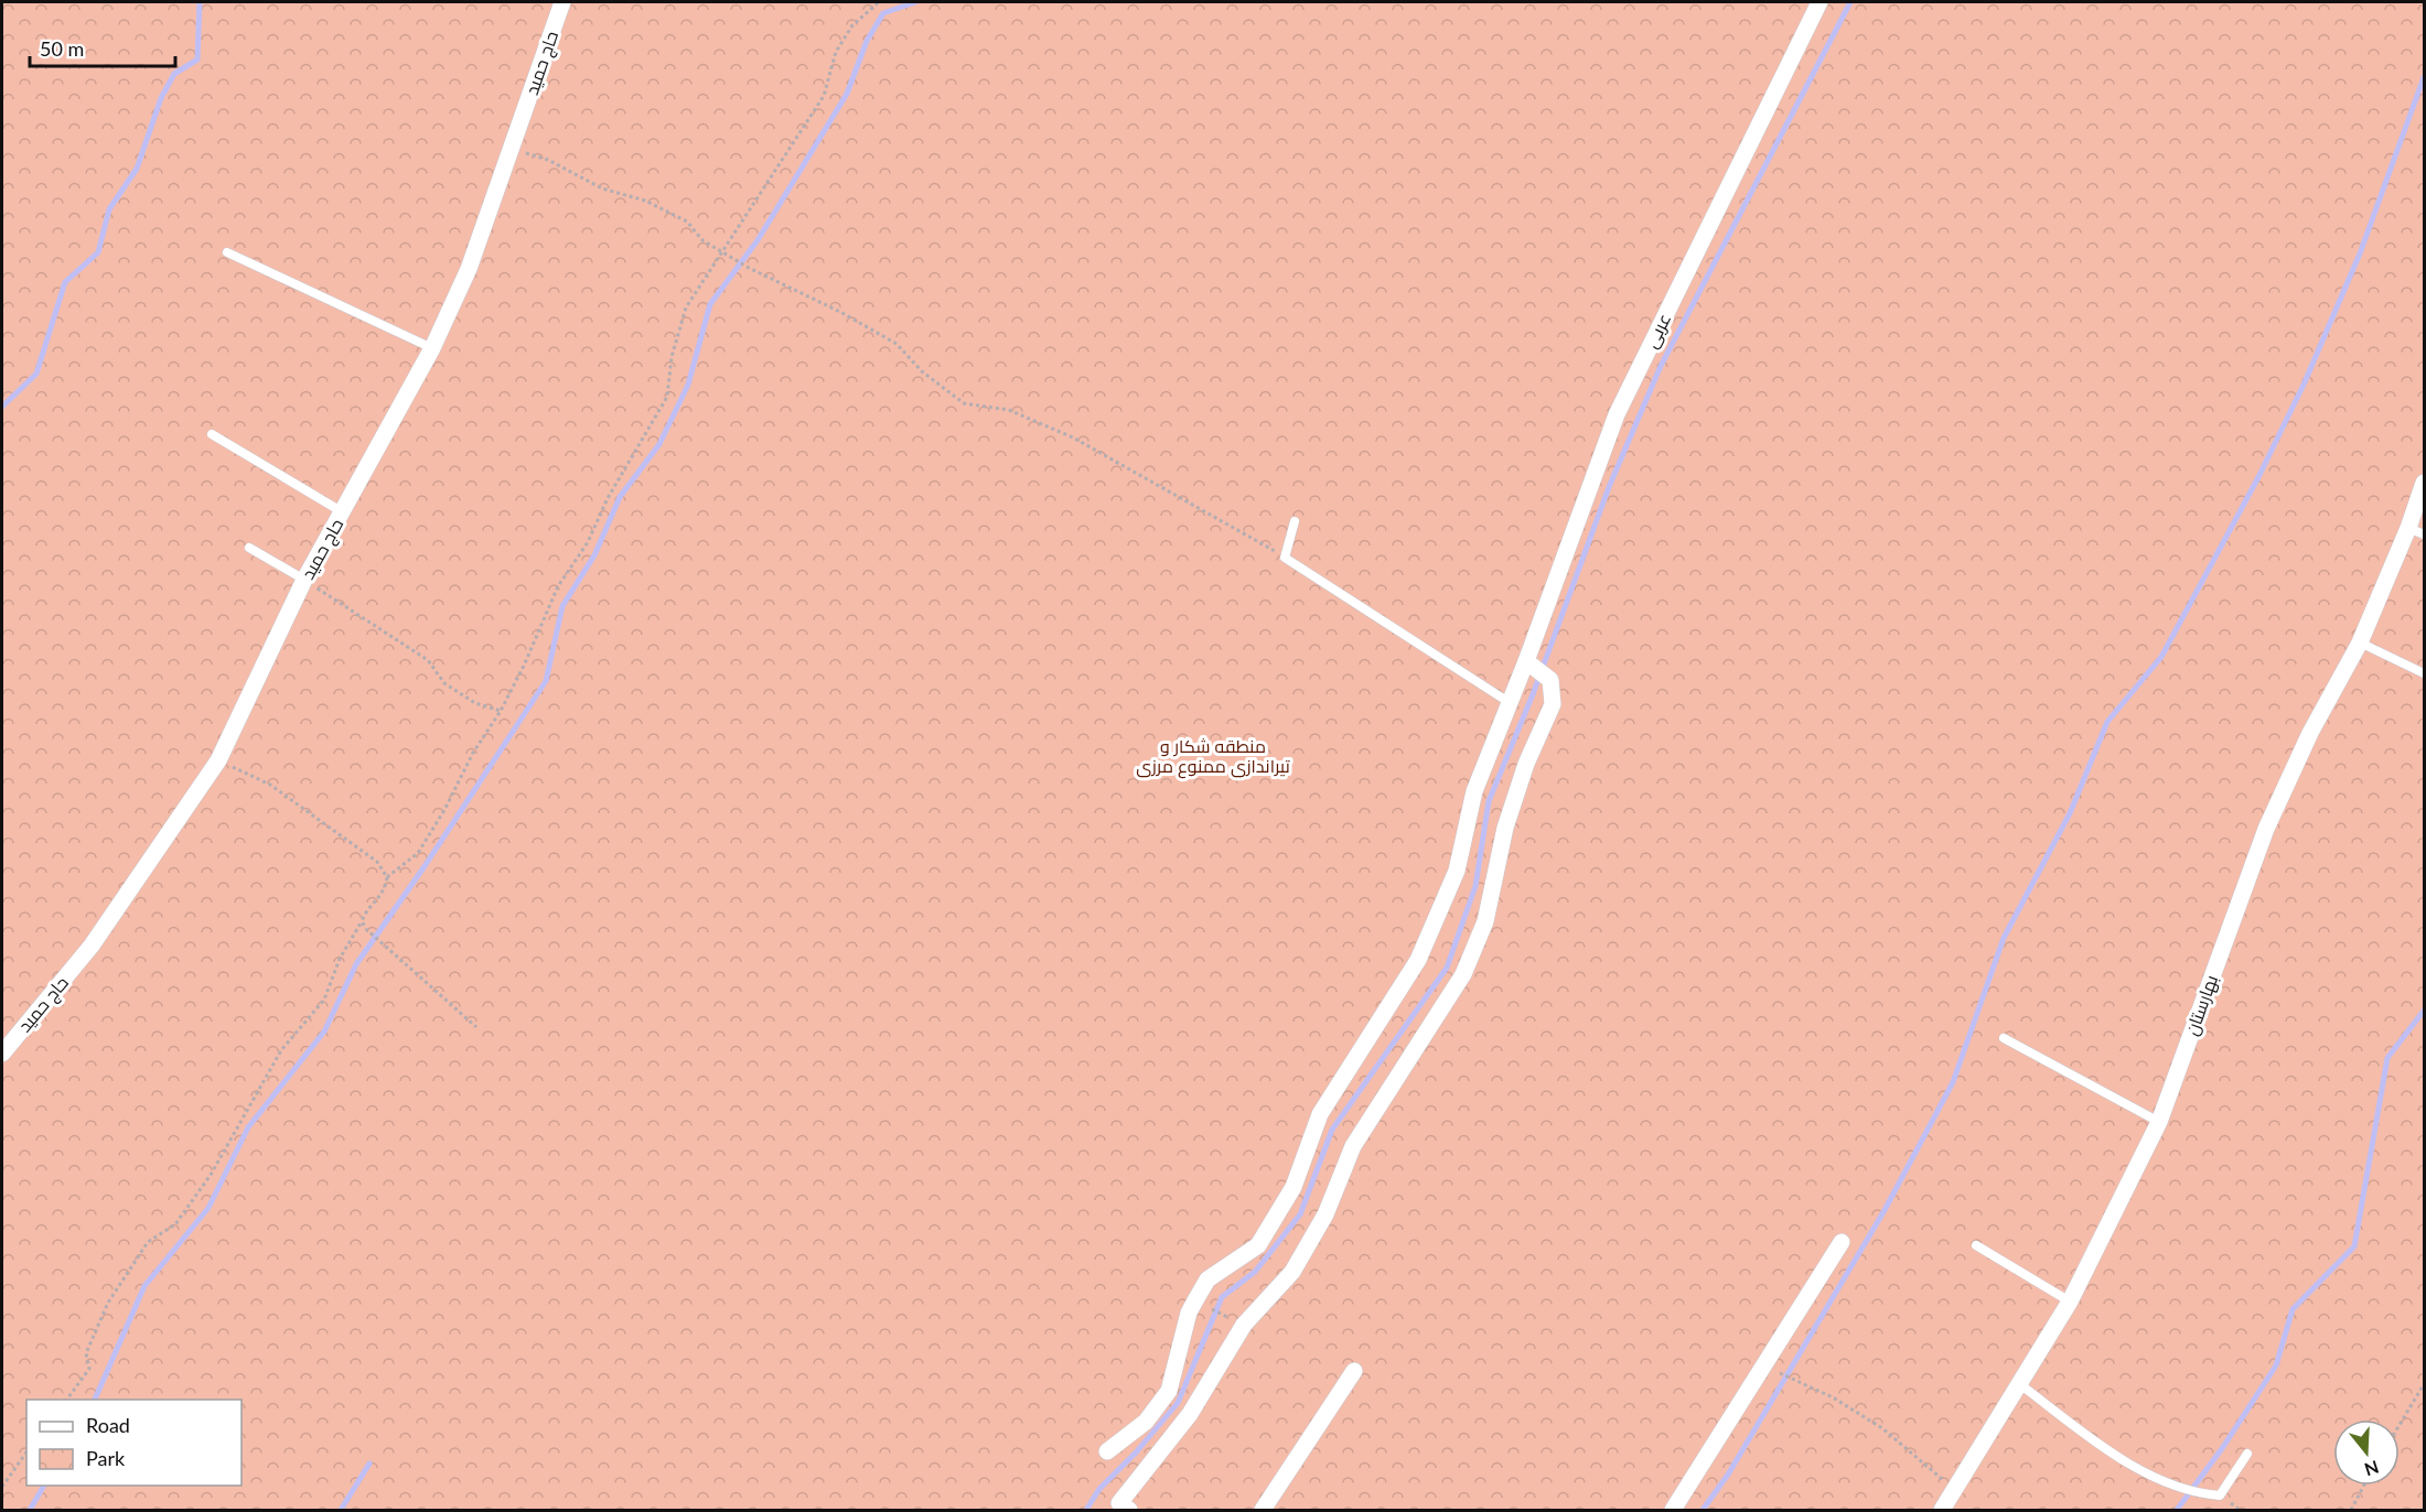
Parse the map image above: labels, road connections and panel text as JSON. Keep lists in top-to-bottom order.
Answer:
{
  "streets": {
    "street": ["حاج حمید", "عربی", "بهارستان"]
  },
  "parks": ["منطقه شکار و تیراندازی ممنوع مرزی"],
  "legend": ["Road", "Park"],
  "scale_bar": "50 m",
  "north": "bottom"
}
